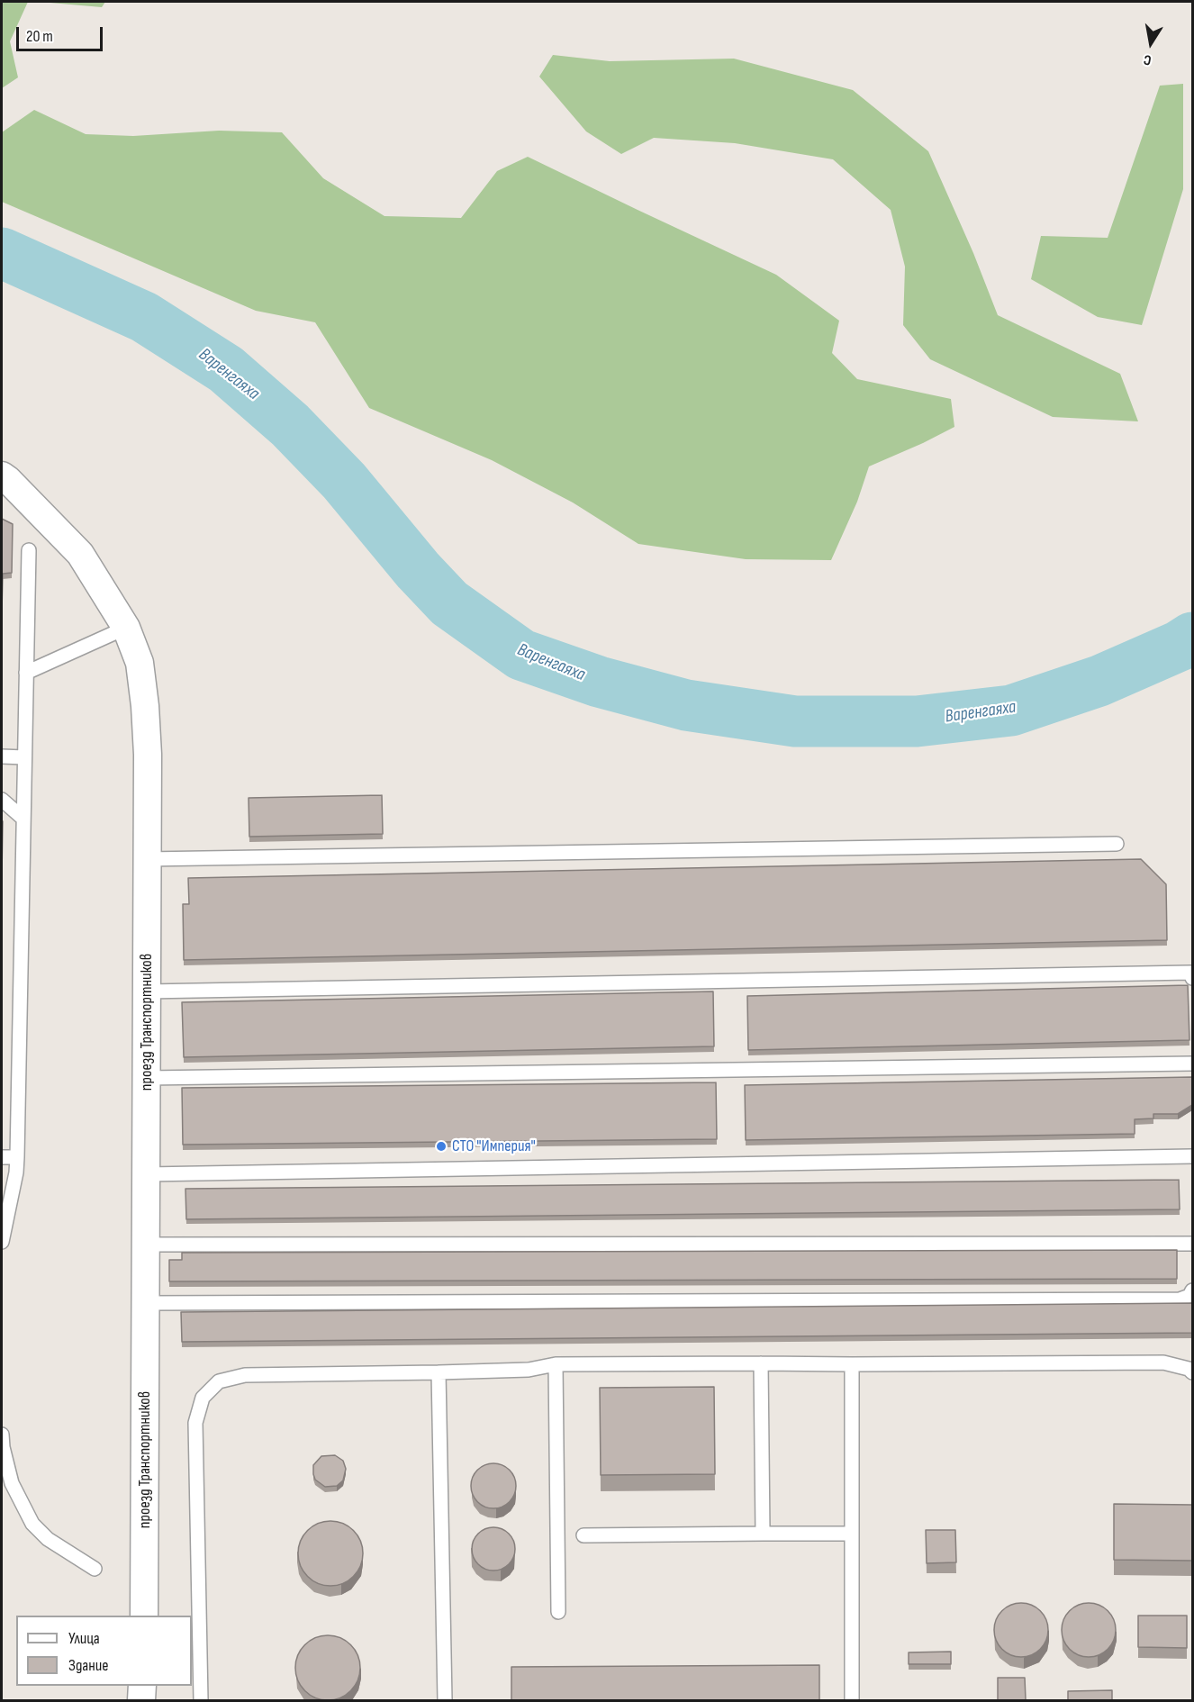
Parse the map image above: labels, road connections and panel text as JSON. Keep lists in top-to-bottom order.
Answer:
{
  "streets": {
    "street": ["проезд Транспортников"]
  },
  "water": ["Варенгаяха"],
  "places": ["СТО \"Империя\""],
  "legend": ["Улица", "Здание"],
  "scale_bar": "20 m",
  "north": "bottom"
}
